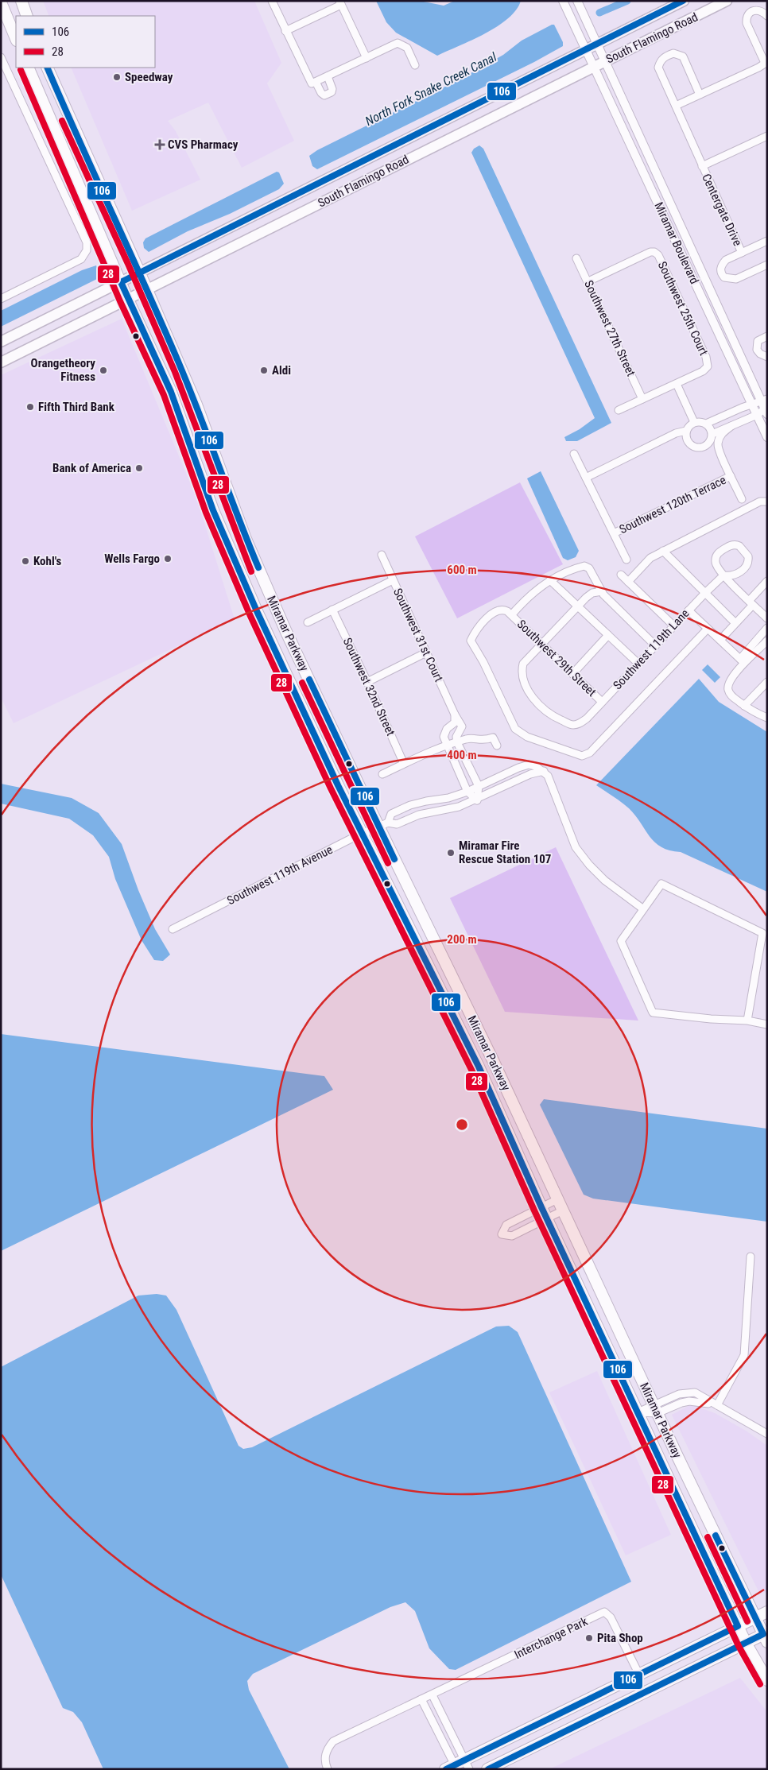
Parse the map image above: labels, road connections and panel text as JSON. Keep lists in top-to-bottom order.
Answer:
{
  "streets": {
    "main road": ["South Flamingo Road", "Miramar Parkway"],
    "street": [
      "Centergate Drive",
      "Miramar Boulevard",
      "Southwest 25th Court",
      "Southwest 27th Street",
      "Southwest 120th Terrace",
      "Southwest 31st Court",
      "Southwest 119th Lane",
      "Southwest 29th Street",
      "Southwest 32nd Street",
      "Southwest 119th Avenue",
      "Interchange Park"
    ]
  },
  "crossings": [
    ["South Flamingo Road", "Miramar Boulevard"],
    ["South Flamingo Road", "Miramar Parkway"],
    ["Southwest 25th Court", "Southwest 27th Street"],
    ["Miramar Parkway", "Southwest 119th Avenue"],
    ["Southwest 119th Lane", "Southwest 29th Street"]
  ],
  "water": ["North Fork Snake Creek Canal"],
  "places": {
    "other": [
      "Speedway",
      "Orangetheory Fitness",
      "Aldi",
      "Fifth Third Bank",
      "Bank of America",
      "Wells Fargo",
      "Kohl's",
      "Miramar Fire Rescue Station 107",
      "Pita Shop"
    ],
    "health": ["CVS Pharmacy"]
  },
  "lines": ["transit line 106", "transit line 28"],
  "legend": ["106", "28"],
  "rings": ["600 m", "400 m", "200 m"]
}
